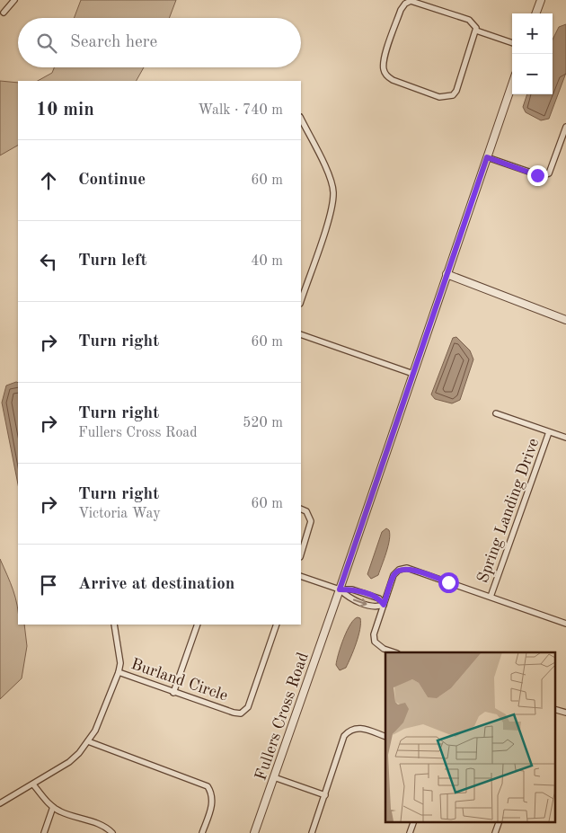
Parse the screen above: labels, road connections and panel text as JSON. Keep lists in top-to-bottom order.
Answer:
{
  "streets": {
    "street": ["Spring Landing Drive", "Burland Circle", "Fullers Cross Road"]
  },
  "page": {
    "map_buttons": ["+", "−"],
    "search": "Search here",
    "heading": ["10 min", "Walk · 740 m"],
    "list": [
      ["Continue", "60 m"],
      ["Turn left", "40 m"],
      ["Turn right", "60 m"],
      ["Turn right", "Fullers Cross Road", "520 m"],
      ["Turn right", "Victoria Way", "60 m"],
      "Arrive at destination"
    ]
  }
}
